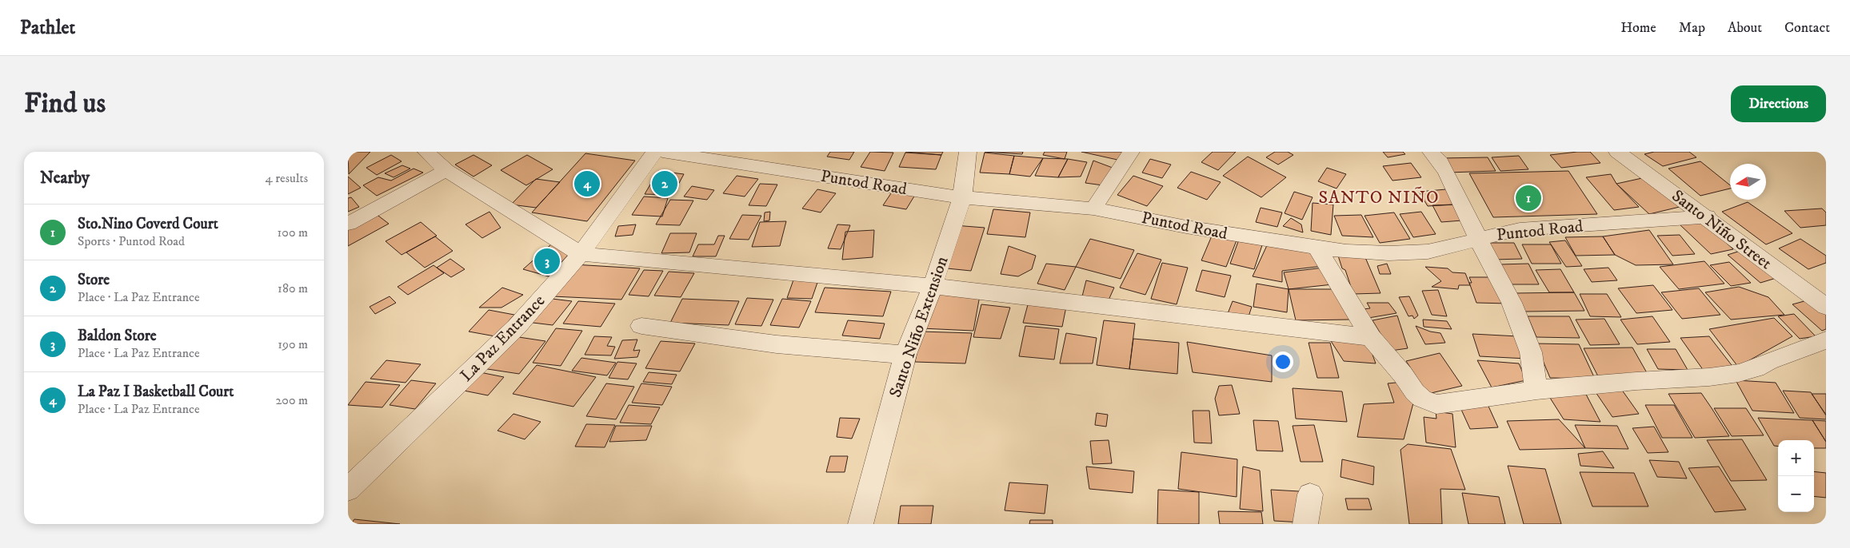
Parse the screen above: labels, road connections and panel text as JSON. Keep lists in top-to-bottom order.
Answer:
{
  "streets": {
    "street": [
      "Puntod Road",
      "Santo Niño Street",
      "Santo Niño Extension",
      "La Paz Entrance"
    ]
  },
  "crossings": [
    ["Puntod Road", "Santo Niño Street"],
    ["Puntod Road", "Santo Niño Extension"]
  ],
  "districts": ["SANTO NIÑO"],
  "north": "left",
  "page": {
    "header": "Pathlet",
    "nav": [
      "Home",
      "Map",
      "About",
      "Contact"
    ],
    "buttons": "Directions",
    "title": "Find us",
    "heading": ["Nearby", "4 results"],
    "pins": [
      "2",
      "4",
      "1",
      "3"
    ],
    "list": [
      {
        "mark": "1",
        "name": "Sto.Nino Coverd Court",
        "note": "Sports · Puntod Road",
        "value": "100 m"
      },
      {
        "mark": "2",
        "name": "Store",
        "note": "Place · La Paz Entrance",
        "value": "180 m"
      },
      {
        "mark": "3",
        "name": "Baldon Store",
        "note": "Place · La Paz Entrance",
        "value": "190 m"
      },
      {
        "mark": "4",
        "name": "La Paz I Basketball Court",
        "note": "Place · La Paz Entrance",
        "value": "200 m"
      }
    ],
    "map_buttons": ["+", "−"]
  }
}
